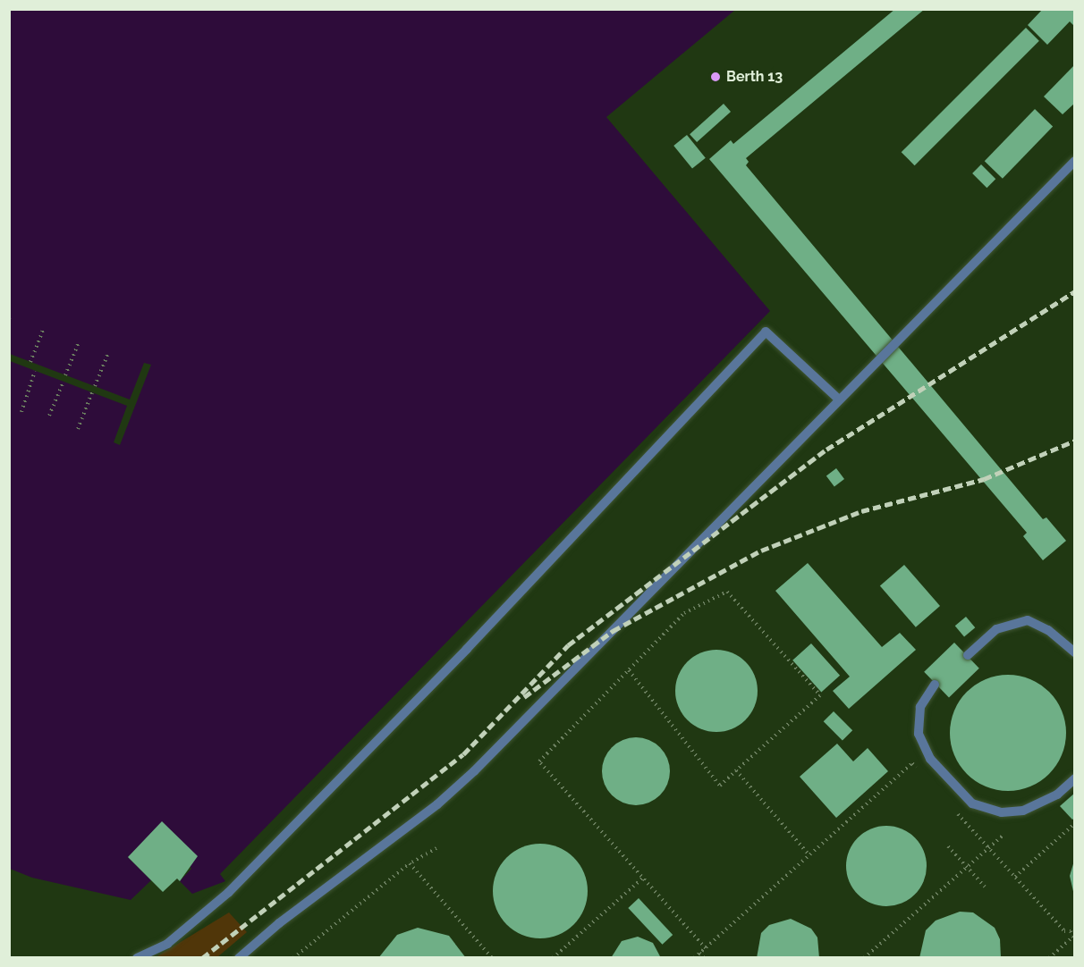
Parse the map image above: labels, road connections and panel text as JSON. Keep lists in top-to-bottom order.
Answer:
{
  "places": ["Berth 13"]
}
